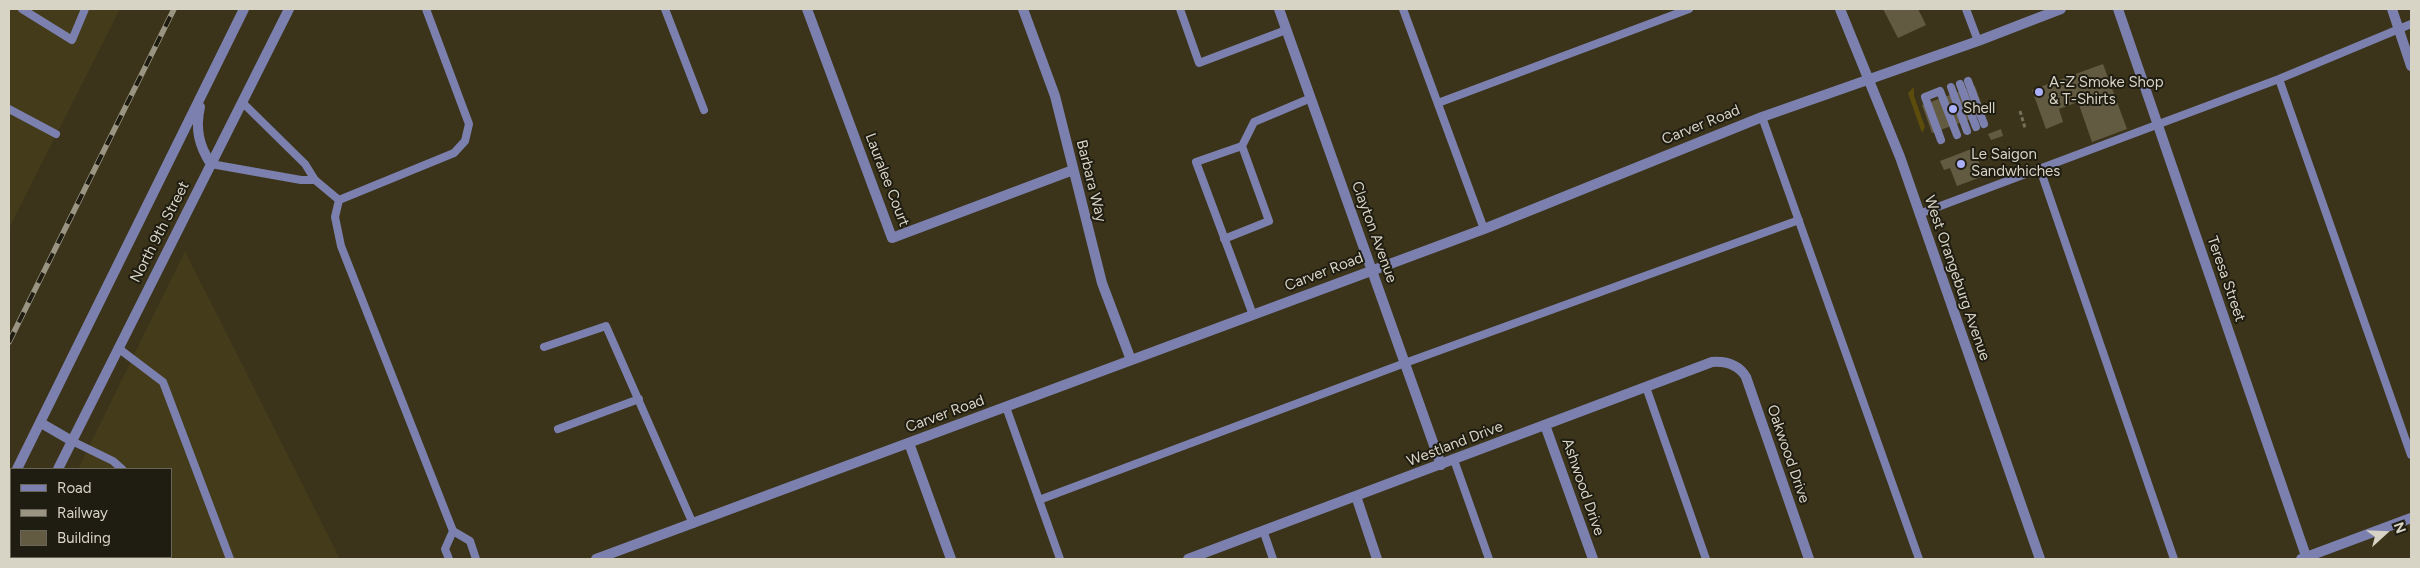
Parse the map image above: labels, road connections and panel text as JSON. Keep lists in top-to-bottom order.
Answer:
{
  "streets": {
    "street": [
      "Carver Road",
      "Lauralee Court",
      "Barbara Way",
      "North 9th Street",
      "Clayton Avenue",
      "West Orangeburg Avenue",
      "Teresa Street",
      "Westland Drive",
      "Oakwood Drive",
      "Ashwood Drive"
    ]
  },
  "crossings": [
    ["Carver Road", "Barbara Way"],
    ["Carver Road", "Clayton Avenue"],
    ["Carver Road", "West Orangeburg Avenue"],
    ["Lauralee Court", "Barbara Way"],
    ["Clayton Avenue", "Westland Drive"],
    ["Westland Drive", "Oakwood Drive"],
    ["Westland Drive", "Ashwood Drive"]
  ],
  "places": ["A-Z Smoke Shop & T-Shirts", "Shell", "Le Saigon Sandwhiches"],
  "legend": ["Road", "Railway", "Building"],
  "north": "right"
}
